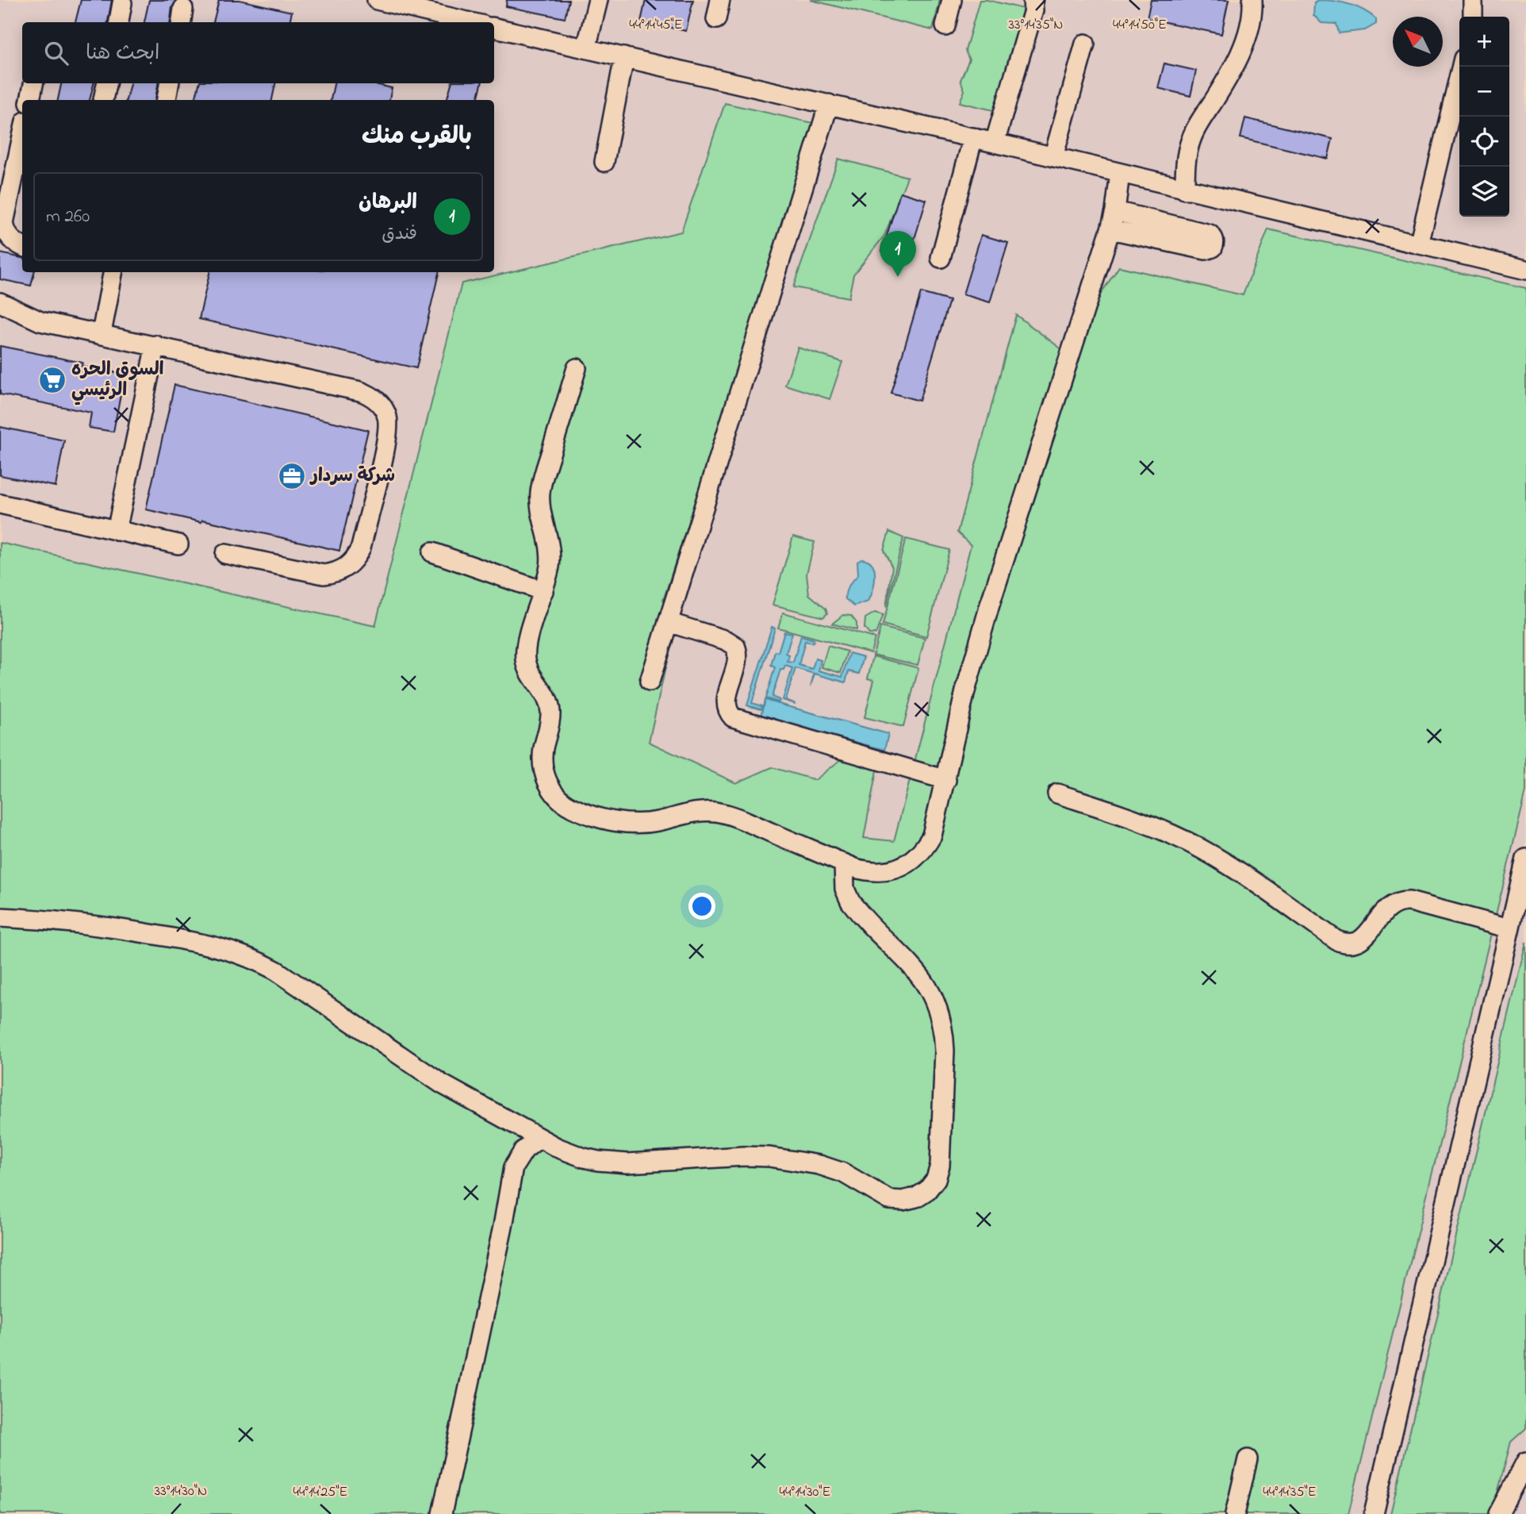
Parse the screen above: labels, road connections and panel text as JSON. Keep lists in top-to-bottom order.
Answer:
{
  "places": {
    "supermarket": ["السوق الحره الرئيسي"],
    "office": ["شركة سردار"]
  },
  "north": "top left",
  "page": {
    "map_buttons": ["+", "−"],
    "search": "ابحث هنا",
    "heading": "بالقرب منك",
    "list": [
      {
        "mark": "1",
        "name": "البرهان",
        "note": "فندق",
        "value": "260 m"
      }
    ],
    "pins": "1"
  },
  "coordinates": [
    "44°14'45\"E",
    "44°14'50\"E",
    "33°14'35\"N",
    "33°14'30\"N",
    "44°14'25\"E",
    "44°14'30\"E",
    "44°14'35\"E"
  ]
}
